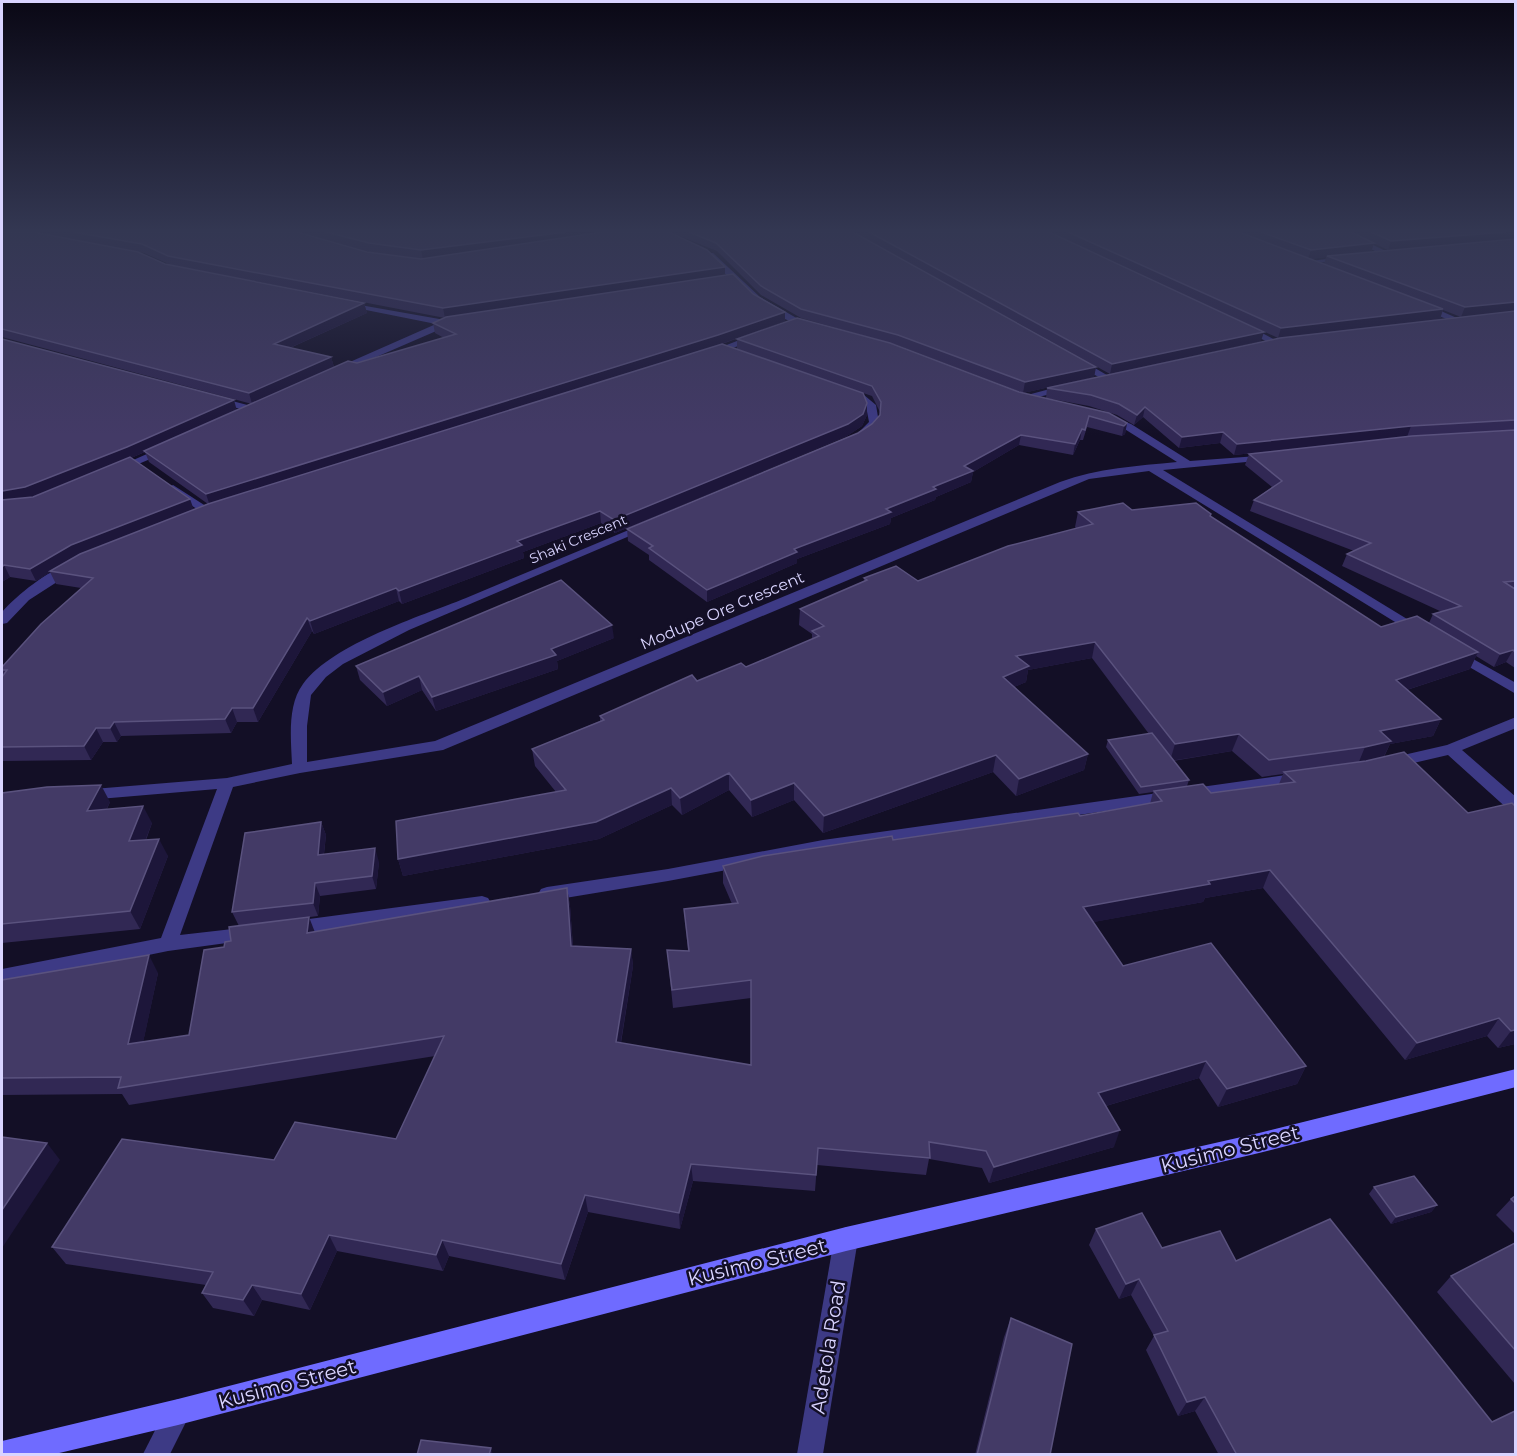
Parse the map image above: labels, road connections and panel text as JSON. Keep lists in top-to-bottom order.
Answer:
{
  "streets": {
    "street": [
      "Shaki Crescent",
      "Modupe Ore Crescent",
      "Kusimo Street",
      "Adetola Road"
    ]
  },
  "crossings": [
    ["Shaki Crescent", "Modupe Ore Crescent"],
    ["Kusimo Street", "Adetola Road"]
  ]
}
